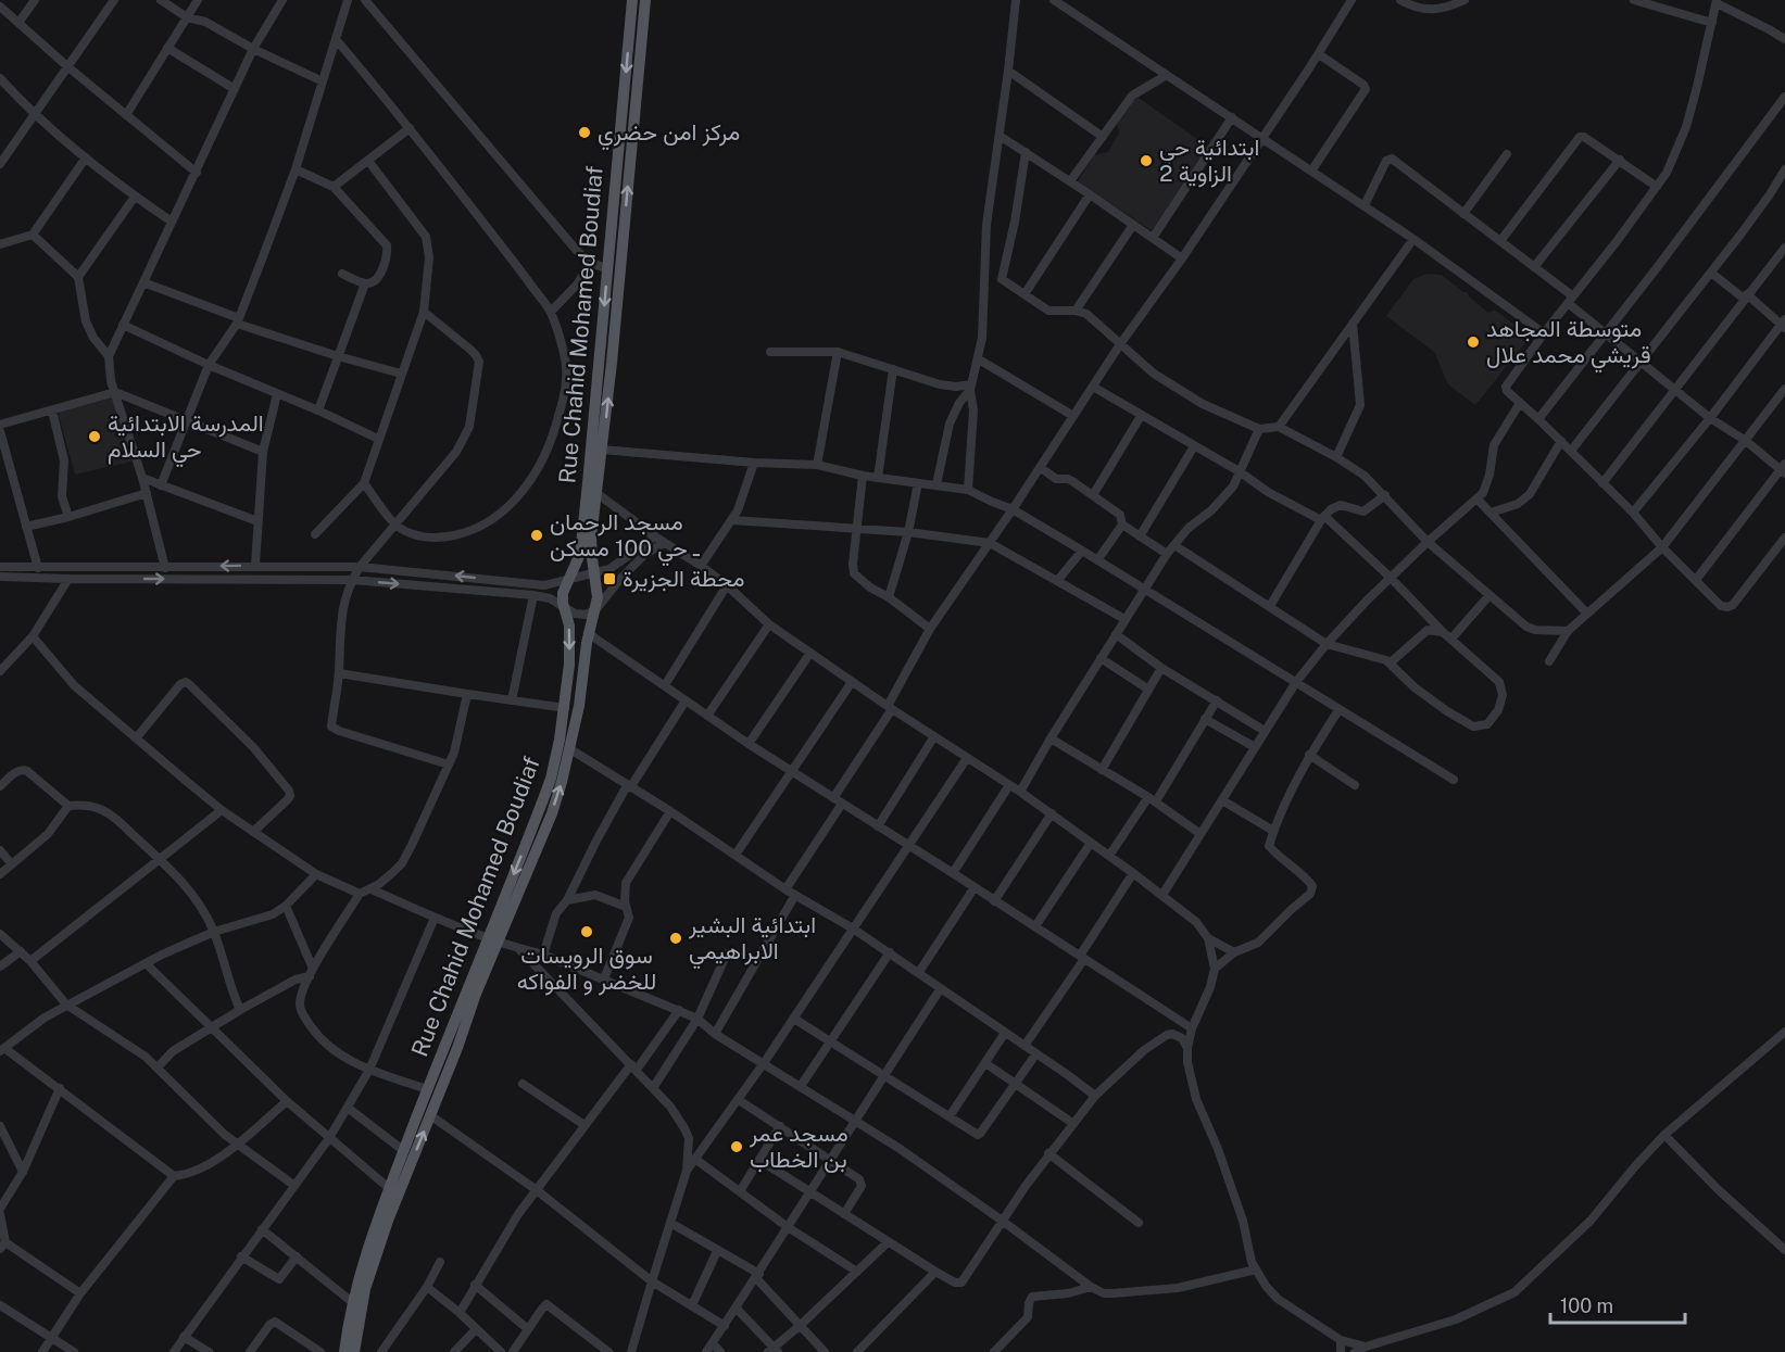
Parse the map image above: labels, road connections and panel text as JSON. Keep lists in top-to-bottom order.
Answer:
{
  "streets": {
    "main road": ["Rue Chahid Mohamed Boudiaf"]
  },
  "places": {
    "other": [
      "مركز امن حضري",
      "ابتدائية حي الزاوية 2",
      "متوسطة المجاهد قريشي محمد علال",
      "المدرسة الابتدائية حي السلام",
      "مسجد الرحمان ـ حي 100 مسكن",
      "سوق الرويسات للخضر و الفواكه",
      "ابتدائية البشير الابراهيمي",
      "مسجد عمر بن الخطاب"
    ],
    "transit": ["محطة الجزيرة"]
  },
  "scale_bar": "100 m"
}
